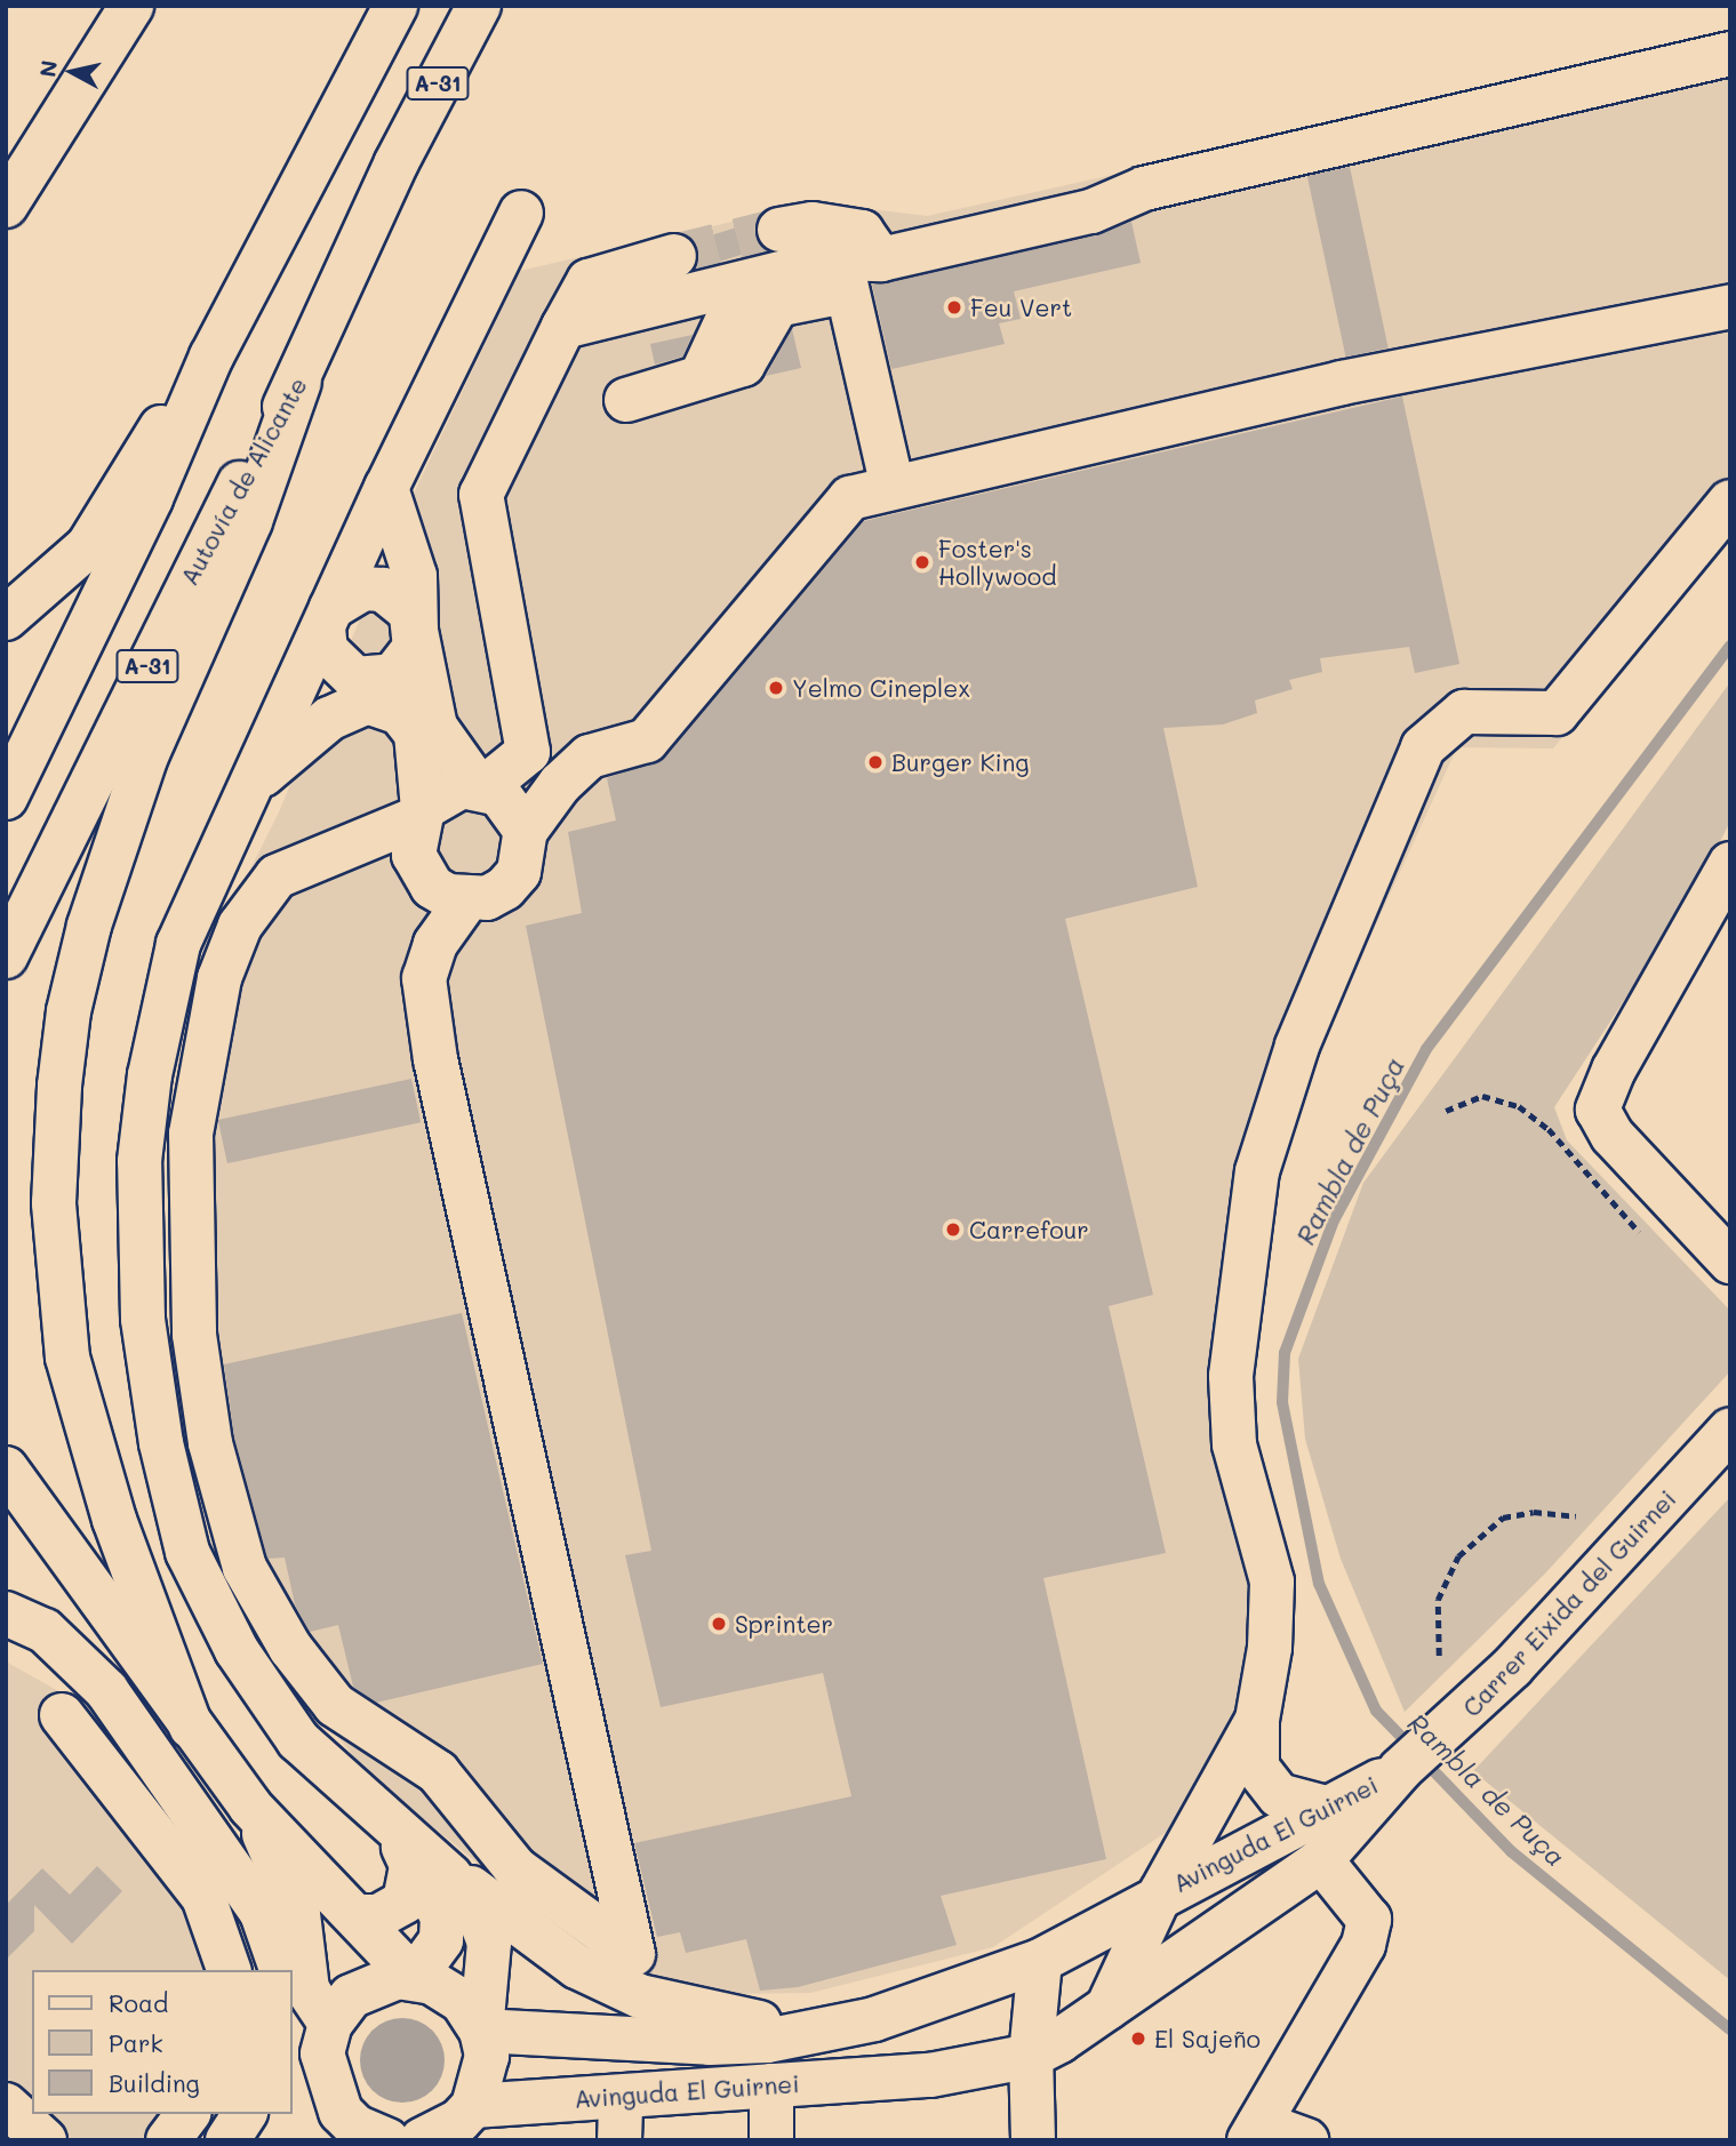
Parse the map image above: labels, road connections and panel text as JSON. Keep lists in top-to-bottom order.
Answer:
{
  "streets": {
    "main road": [
      "A-31",
      "Autovía de Alicante",
      "Carrer Eixida del Guirnei",
      "Avinguda El Guirnei"
    ]
  },
  "crossings": [
    ["Carrer Eixida del Guirnei", "Avinguda El Guirnei"]
  ],
  "water": ["Rambla de Puça"],
  "places": [
    "Feu Vert",
    "Foster's Hollywood",
    "Yelmo Cineplex",
    "Burger King",
    "Carrefour",
    "Sprinter",
    "El Sajeño"
  ],
  "legend": ["Road", "Park", "Building"],
  "north": "left"
}
